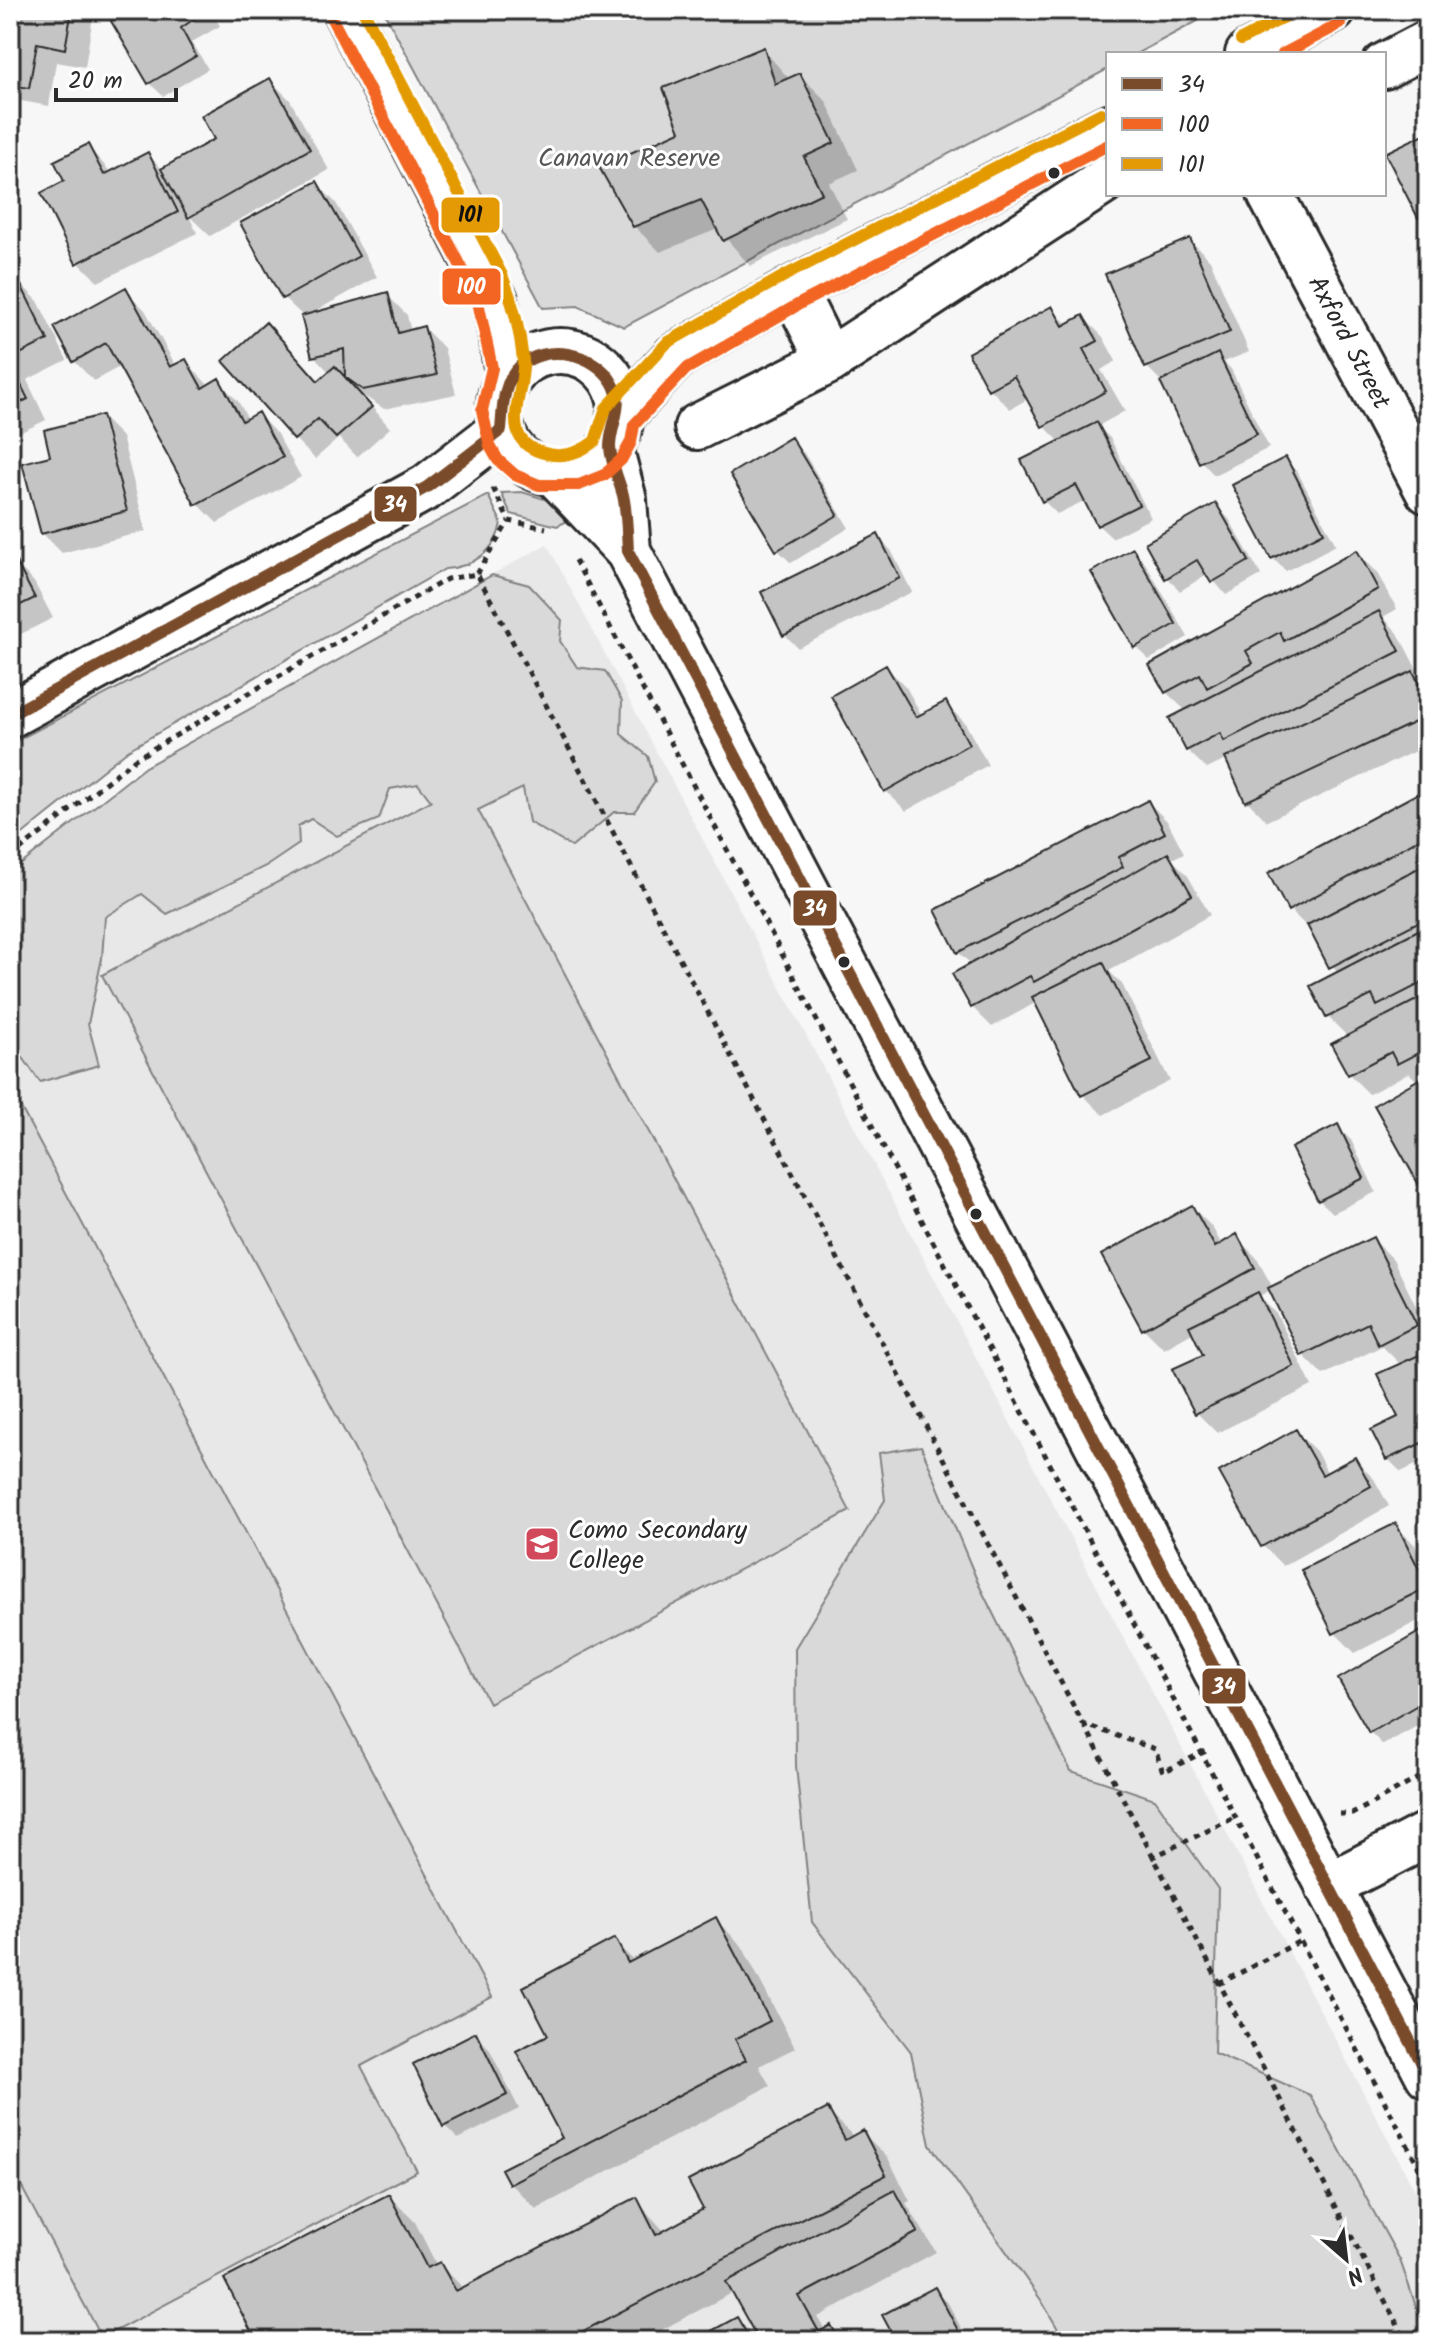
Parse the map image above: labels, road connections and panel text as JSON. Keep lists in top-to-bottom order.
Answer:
{
  "streets": {
    "street": ["Axford Street"]
  },
  "parks": ["Canavan Reserve"],
  "places": {
    "school or university": ["Como Secondary College"]
  },
  "lines": ["transit line 101", "transit line 100", "transit line 34"],
  "legend": ["34", "100", "101"],
  "scale_bar": "20 m",
  "north": "bottom right"
}
